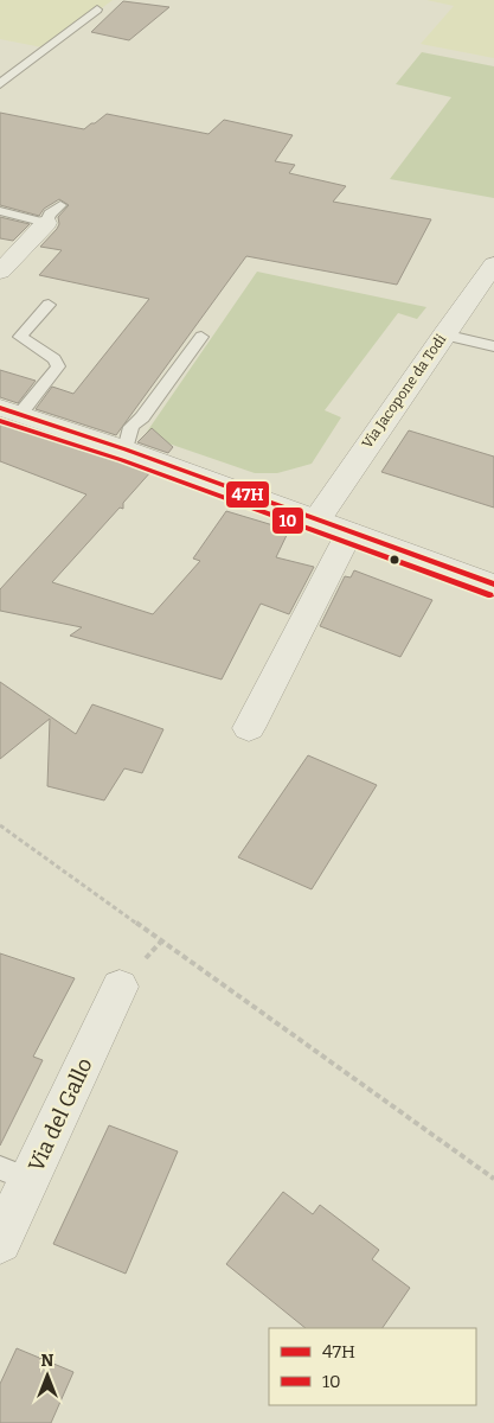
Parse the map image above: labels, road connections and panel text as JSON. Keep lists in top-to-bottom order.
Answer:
{
  "streets": {
    "street": ["Via Jacopone da Todi", "Via del Gallo"]
  },
  "lines": ["transit line 47H", "transit line 10"],
  "legend": ["47H", "10"],
  "north": "top"
}
